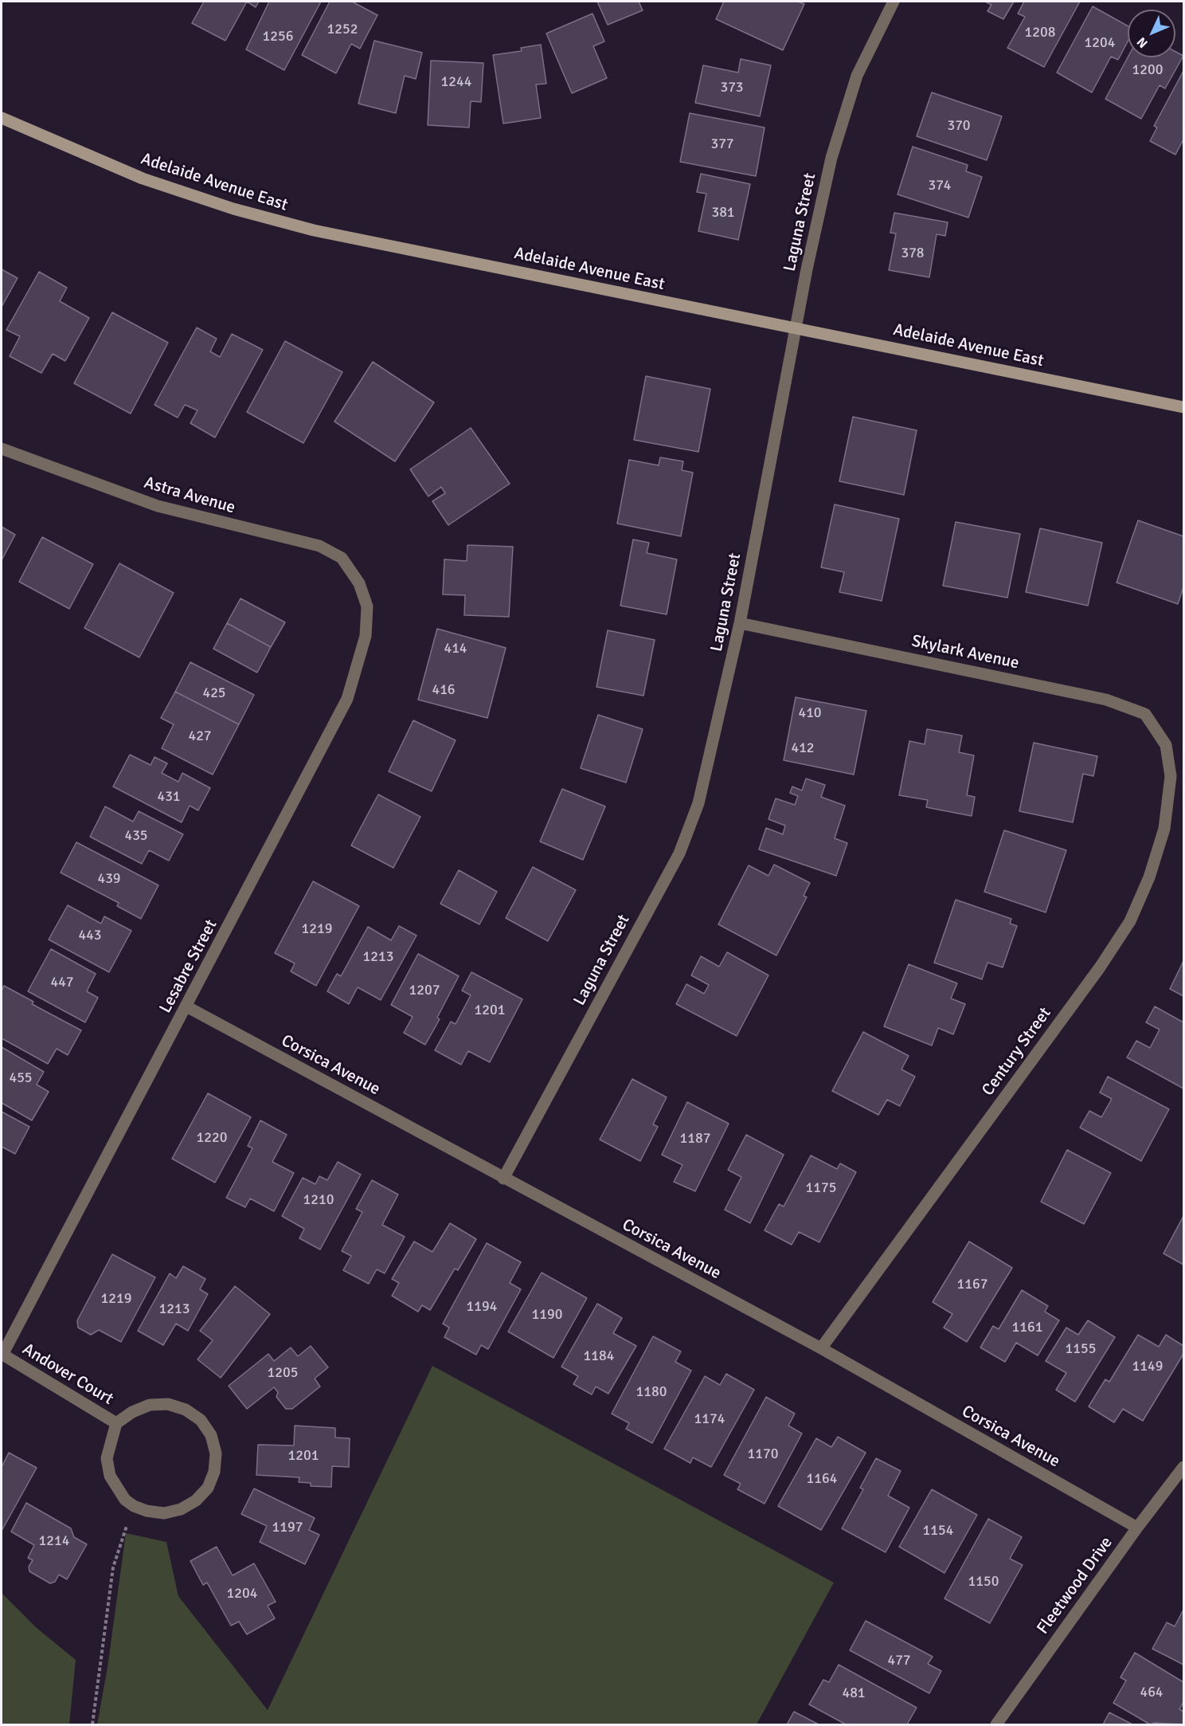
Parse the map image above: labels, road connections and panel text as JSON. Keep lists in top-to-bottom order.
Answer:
{
  "streets": {
    "main road": ["Adelaide Avenue East"],
    "street": [
      "Laguna Street",
      "Astra Avenue",
      "Skylark Avenue",
      "Lesabre Street",
      "Century Street",
      "Corsica Avenue",
      "Andover Court",
      "Fleetwood Drive"
    ]
  },
  "crossings": [
    ["Adelaide Avenue East", "Laguna Street"],
    ["Laguna Street", "Skylark Avenue"],
    ["Laguna Street", "Corsica Avenue"],
    ["Astra Avenue", "Lesabre Street"],
    ["Skylark Avenue", "Century Street"],
    ["Lesabre Street", "Corsica Avenue"],
    ["Lesabre Street", "Andover Court"],
    ["Century Street", "Corsica Avenue"],
    ["Corsica Avenue", "Fleetwood Drive"]
  ],
  "house_numbers": [
    "1252",
    "1208",
    "1256",
    "1204",
    "1200",
    "1244",
    "373",
    "370",
    "377",
    "374",
    "381",
    "378",
    "414",
    "416",
    "425",
    "410",
    "427",
    "412",
    "431",
    "435",
    "439",
    "1219",
    "443",
    "1213",
    "447",
    "1207",
    "1201",
    "455",
    "1220",
    "1187",
    "1175",
    "1210",
    "1167",
    "1219",
    "1194",
    "1213",
    "1190",
    "1161",
    "1155",
    "1184",
    "1149",
    "1205",
    "1180",
    "1174",
    "1170",
    "1201",
    "1164",
    "1197",
    "1154",
    "1214",
    "1150",
    "1204",
    "477",
    "464",
    "481"
  ],
  "north": "bottom left"
}
